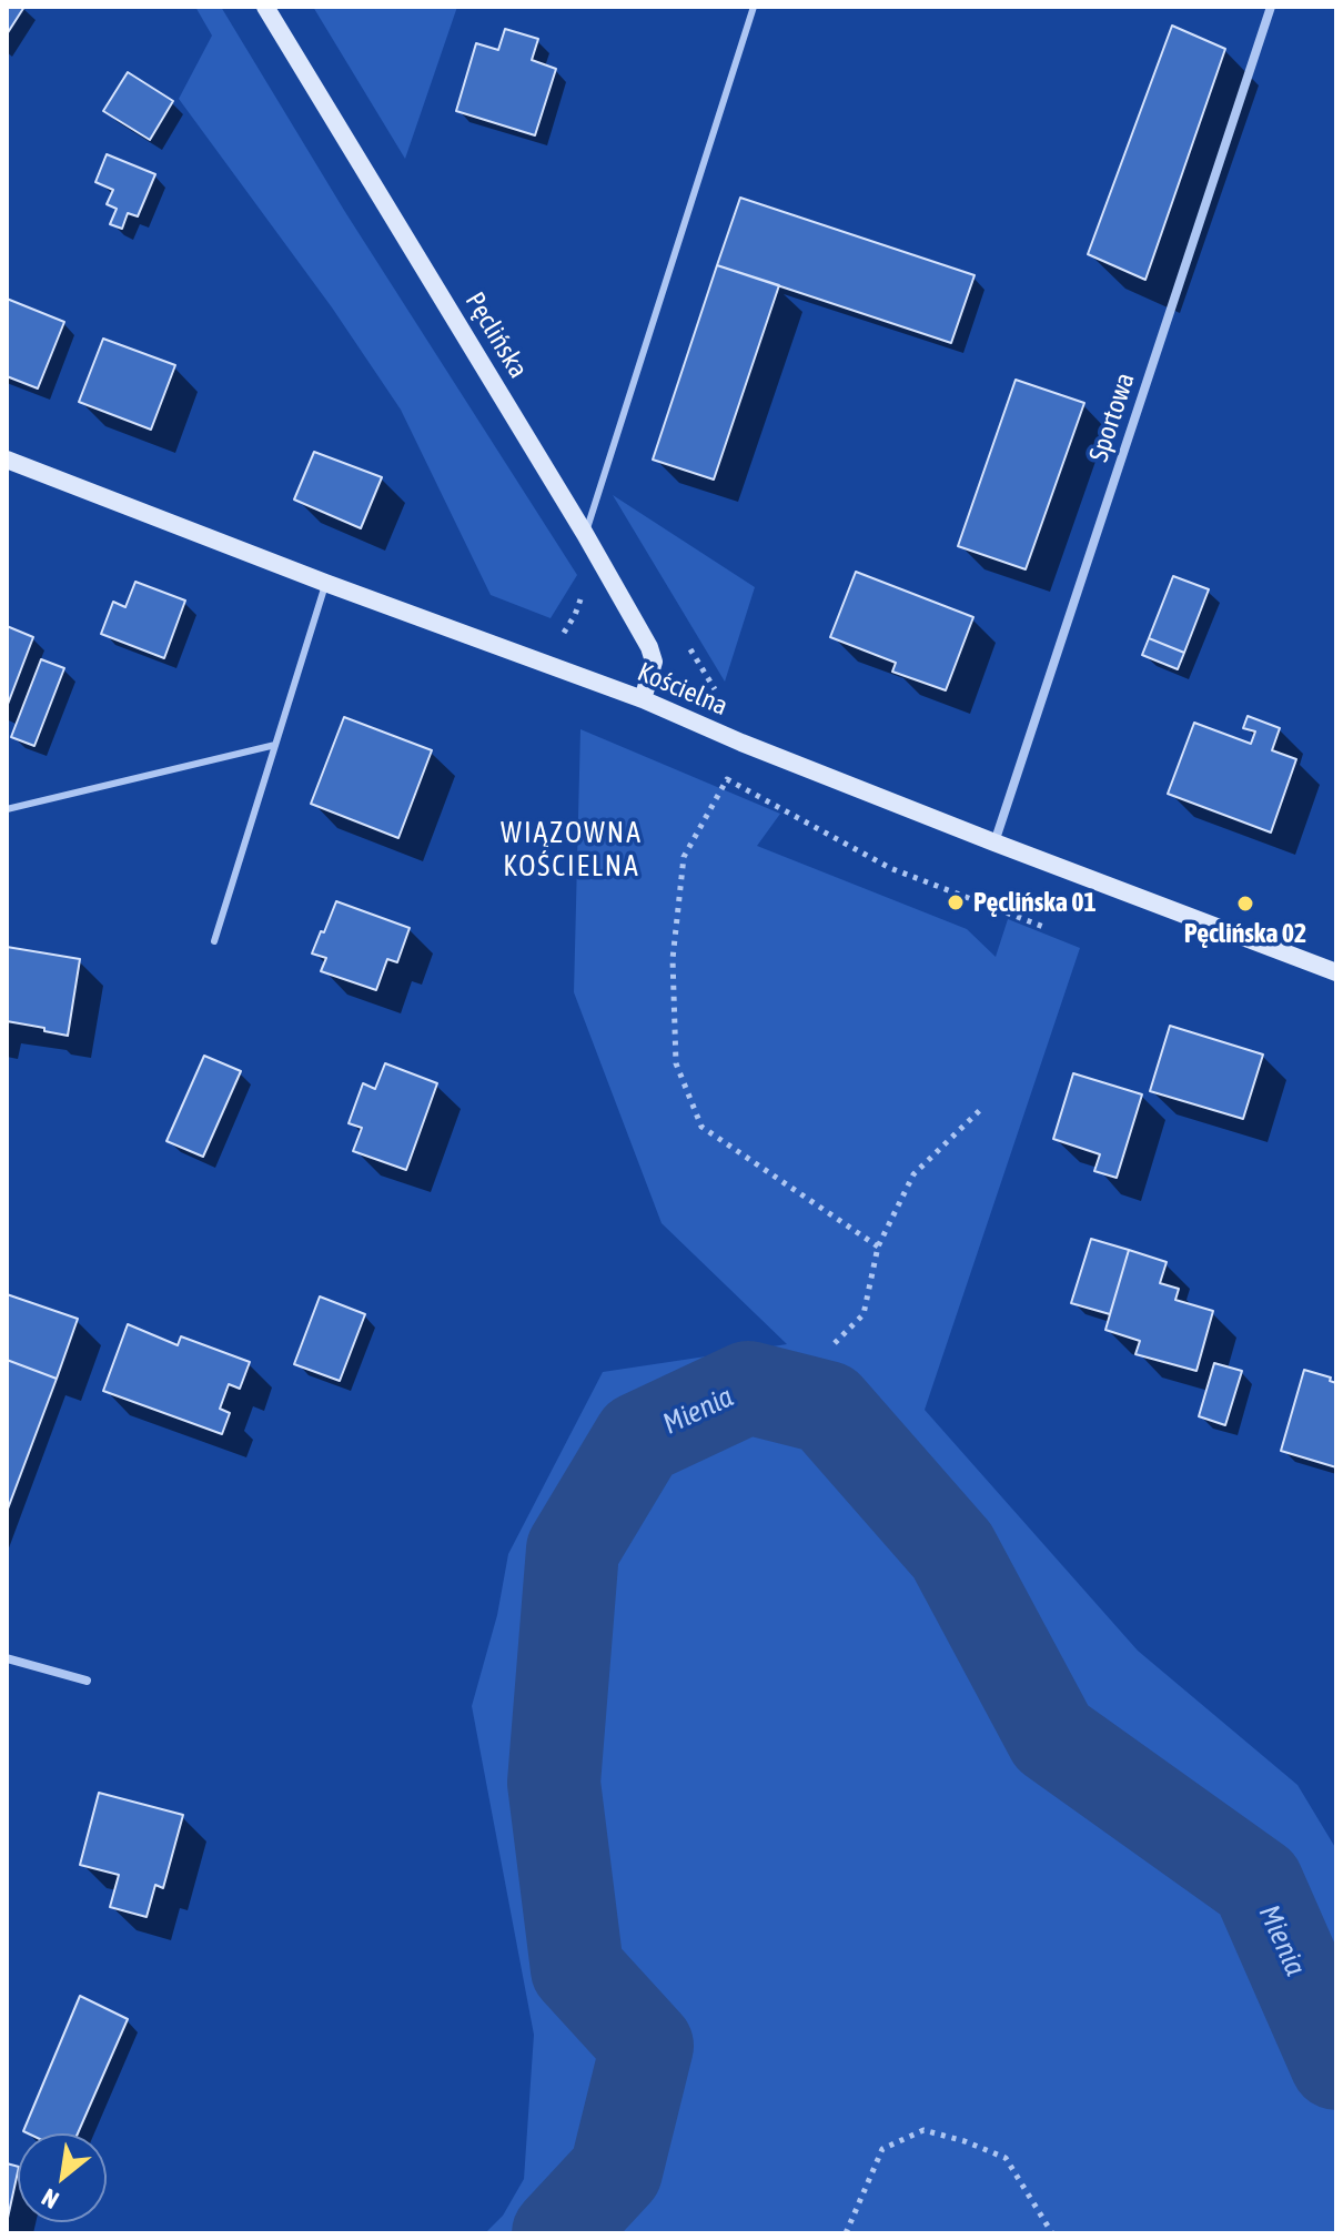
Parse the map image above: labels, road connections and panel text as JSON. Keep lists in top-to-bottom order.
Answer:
{
  "streets": {
    "street": ["Pęclińska", "Sportowa", "Kościelna"]
  },
  "crossings": [
    ["Pęclińska", "Kościelna"],
    ["Sportowa", "Kościelna"]
  ],
  "districts": ["WIĄZOWNA KOŚCIELNA"],
  "water": ["Mienia"],
  "places": ["Pęclińska 01", "Pęclińska 02"],
  "north": "bottom left"
}
